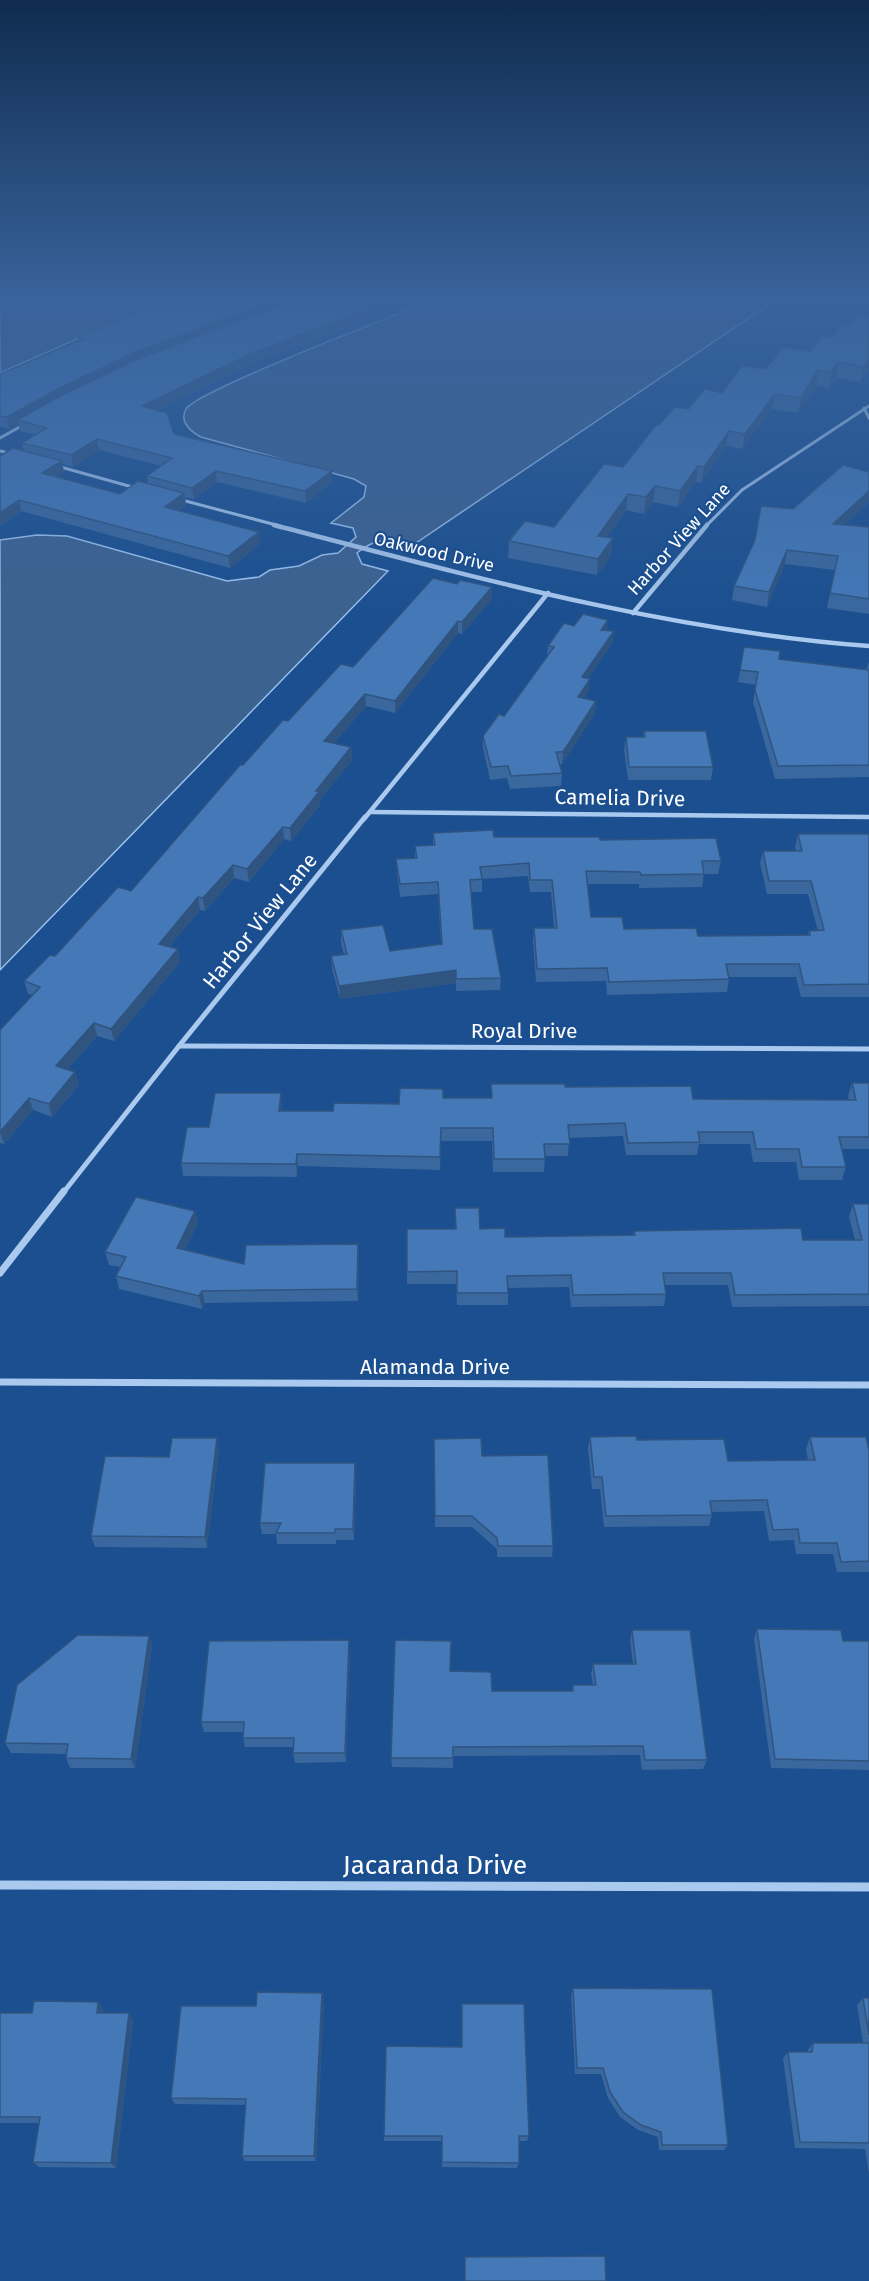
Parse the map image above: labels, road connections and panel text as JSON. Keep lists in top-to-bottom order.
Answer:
{
  "streets": {
    "street": [
      "Harbor View Lane",
      "Oakwood Drive",
      "Camelia Drive",
      "Royal Drive",
      "Alamanda Drive",
      "Jacaranda Drive"
    ]
  },
  "crossings": [
    ["Harbor View Lane", "Oakwood Drive"],
    ["Harbor View Lane", "Camelia Drive"],
    ["Harbor View Lane", "Royal Drive"]
  ]
}
